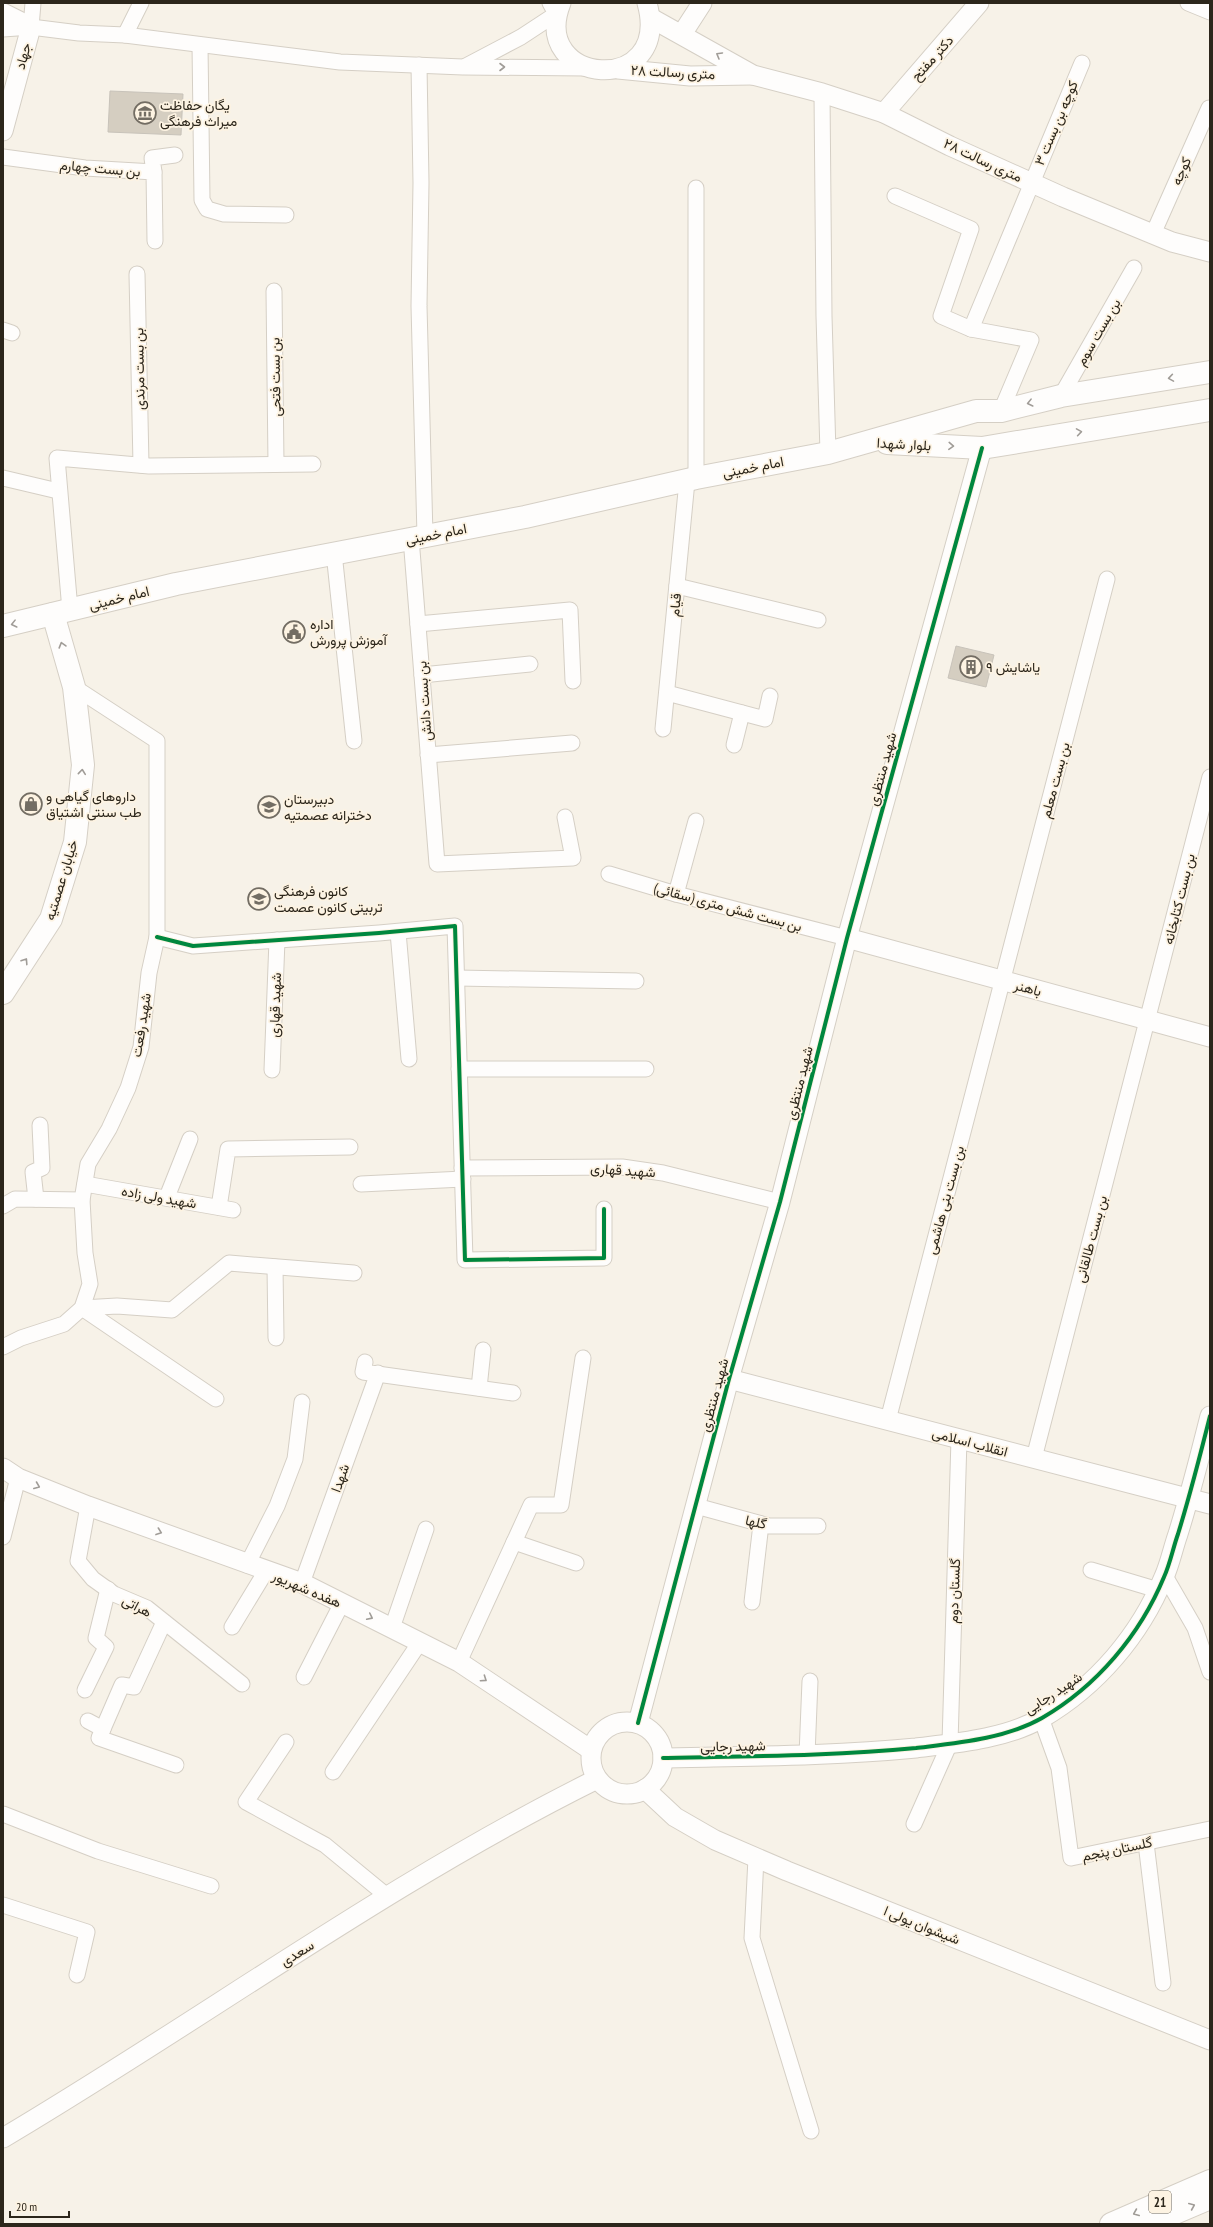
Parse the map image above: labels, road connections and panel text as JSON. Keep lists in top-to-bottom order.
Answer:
{
  "streets": {
    "main road": [
      "بلوار شهدا",
      "امام خمینی",
      "خیابان عصمتیه",
      "21"
    ],
    "street": [
      "جهاد",
      "دکتر مفتح",
      "۲۸ متری رسالت",
      "کوچه بن بست ۳",
      "بن بست چهارم",
      "کوچه",
      "بن بست سوم",
      "بن بست مرندی",
      "بن بست فتحی",
      "قیام",
      "بن بست دانش",
      "شهید منتظری",
      "بن بست معلم",
      "بن بست کتابخانه",
      "بن بست شش متری (سقائی)",
      "باهنر",
      "شهید قهاری",
      "شهید رفعت",
      "شهید ولی زاده",
      "بن بست بنی هاشمی",
      "بن بست طالقانی",
      "انقلاب اسلامی",
      "شهدا",
      "گلها",
      "هفده شهریور",
      "گلستان دوم",
      "هراتی",
      "شهید رجایی",
      "گلستان پنجم",
      "شیشوان یولی ا",
      "سعدی"
    ]
  },
  "crossings": [
    ["دکتر مفتح", "۲۸ متری رسالت"],
    ["۲۸ متری رسالت", "کوچه بن بست ۳"],
    ["۲۸ متری رسالت", "کوچه"],
    ["بن بست سوم", "بلوار شهدا"],
    ["بلوار شهدا", "امام خمینی"],
    ["بلوار شهدا", "شهید منتظری"],
    ["امام خمینی", "قیام"],
    ["امام خمینی", "بن بست دانش"],
    ["امام خمینی", "خیابان عصمتیه"],
    ["شهید منتظری", "بن بست شش متری (سقائی)"],
    ["شهید منتظری", "باهنر"],
    ["شهید منتظری", "شهید قهاری"],
    ["شهید منتظری", "انقلاب اسلامی"],
    ["شهید منتظری", "گلها"],
    ["شهید منتظری", "هفده شهریور"],
    ["شهید منتظری", "شهید رجایی"],
    ["شهید منتظری", "شیشوان یولی ا"],
    ["شهید منتظری", "سعدی"],
    ["بن بست معلم", "باهنر"],
    ["بن بست معلم", "بن بست بنی هاشمی"],
    ["خیابان عصمتیه", "شهید رفعت"],
    ["بن بست کتابخانه", "باهنر"],
    ["بن بست کتابخانه", "بن بست طالقانی"],
    ["بن بست شش متری (سقائی)", "باهنر"],
    ["باهنر", "بن بست بنی هاشمی"],
    ["باهنر", "بن بست طالقانی"],
    ["شهید رفعت", "شهید ولی زاده"],
    ["بن بست بنی هاشمی", "انقلاب اسلامی"],
    ["بن بست طالقانی", "انقلاب اسلامی"],
    ["انقلاب اسلامی", "گلستان دوم"],
    ["انقلاب اسلامی", "شهید رجایی"],
    ["شهدا", "هفده شهریور"],
    ["هفده شهریور", "هراتی"],
    ["هفده شهریور", "شهید رجایی"],
    ["هفده شهریور", "شیشوان یولی ا"],
    ["هفده شهریور", "سعدی"],
    ["گلستان دوم", "شهید رجایی"],
    ["شهید رجایی", "گلستان پنجم"],
    ["شهید رجایی", "شیشوان یولی ا"],
    ["شهید رجایی", "سعدی"],
    ["شیشوان یولی ا", "سعدی"]
  ],
  "one_way": ["خیابان عصمتیه"],
  "places": {
    "museum": ["یگان حفاظت میراث فرهنگی"],
    "public building": ["اداره آموزش پرورش"],
    "building": ["یاشایش ۹"],
    "shop": ["داروهای گیاهی و طب سنتی اشتیاق"],
    "school or university": ["دبیرستان دخترانه عصمتیه", "کانون فرهنگی تربیتی کانون عصمت"]
  },
  "scale_bar": "20 m"
}
